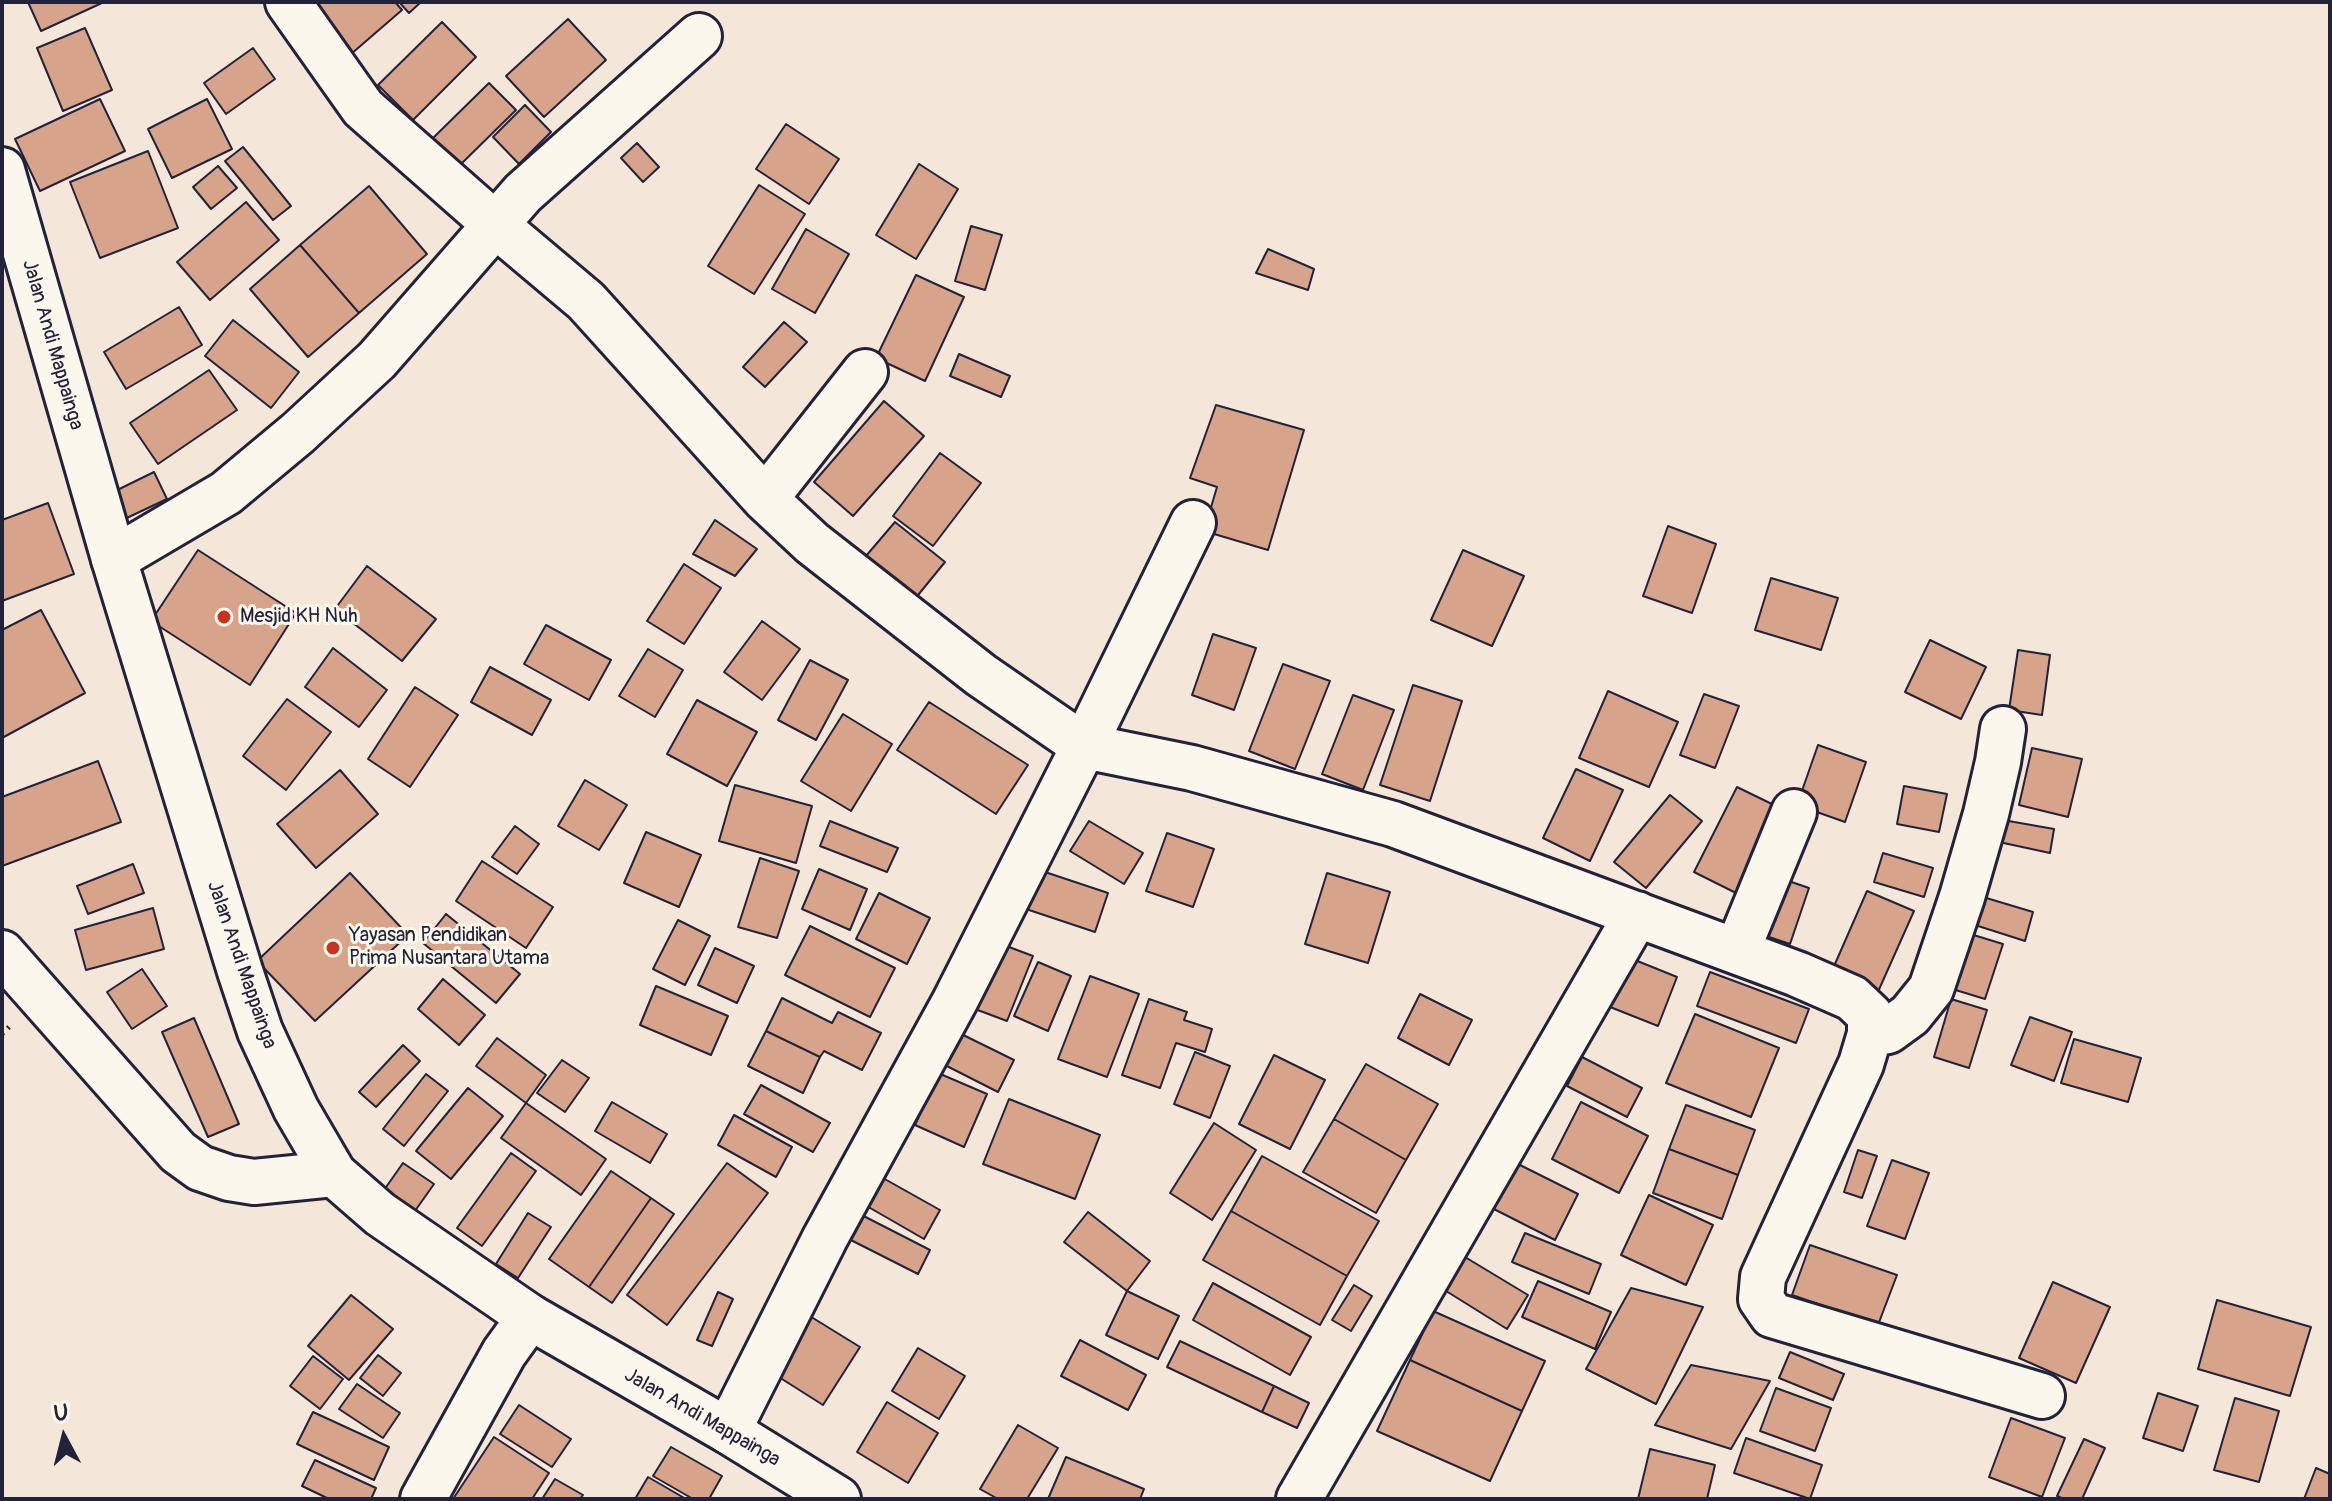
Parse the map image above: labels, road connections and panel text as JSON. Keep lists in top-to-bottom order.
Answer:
{
  "streets": {
    "street": ["Jalan Andi Mappainga"]
  },
  "places": ["Mesjid KH Nuh", "Yayasan Pendidikan Prima Nusantara Utama"],
  "north": "top"
}
